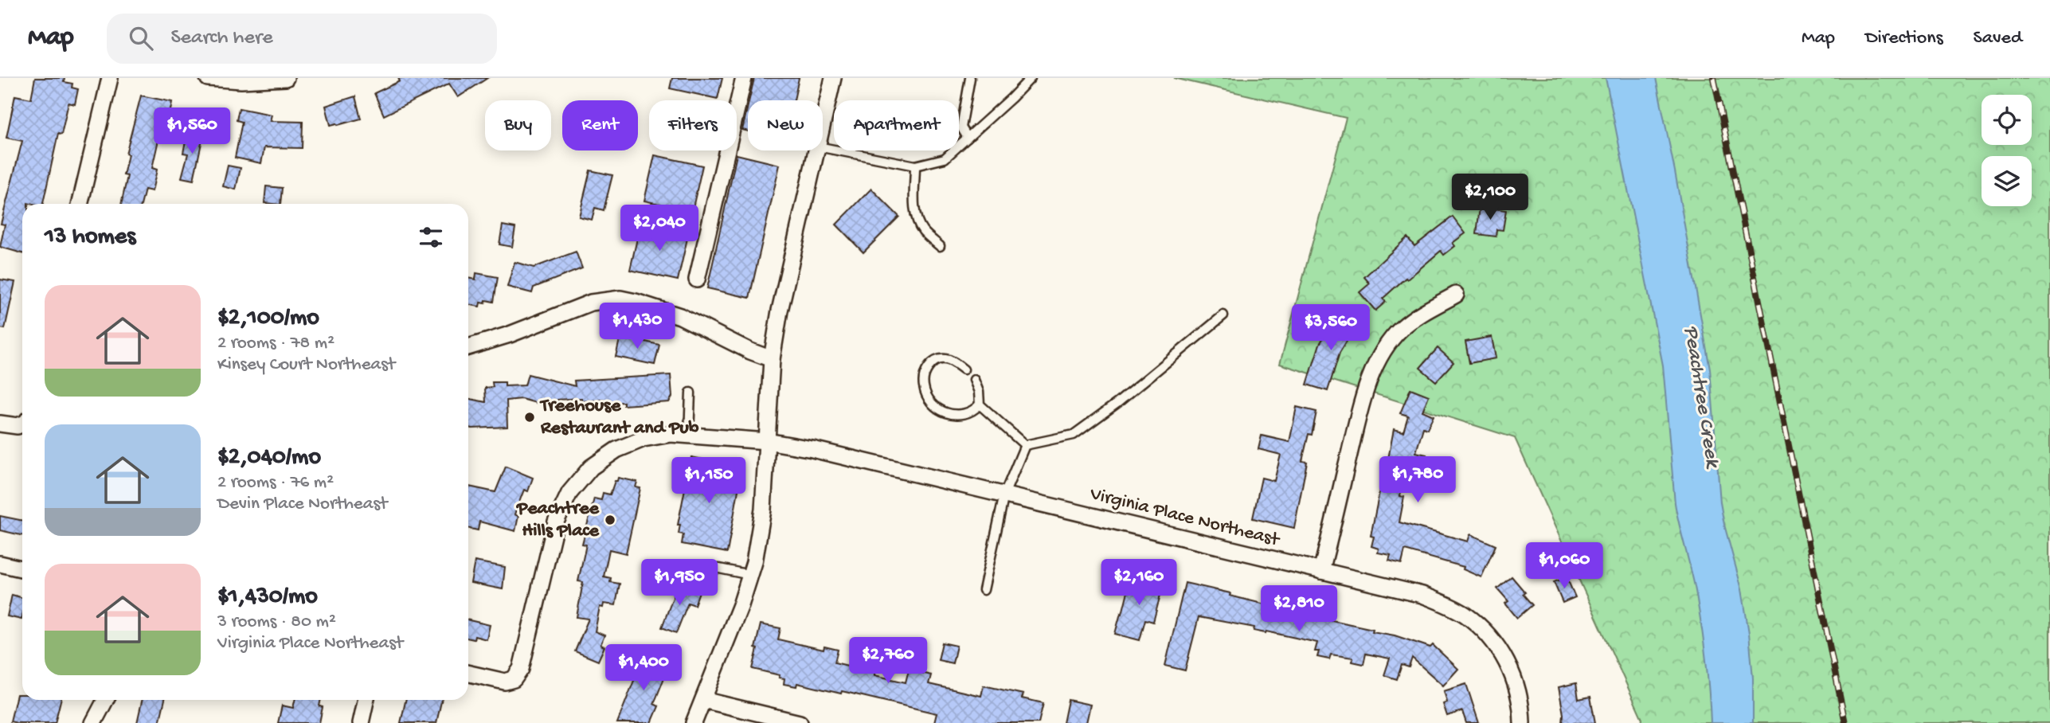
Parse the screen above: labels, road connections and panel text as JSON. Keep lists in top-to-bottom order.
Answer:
{
  "streets": {
    "street": ["Virginia Place Northeast"]
  },
  "water": ["Peachtree Creek"],
  "places": ["Treehouse Restaurant and Pub", "Peachtree Hills Place"],
  "page": {
    "header": "Map",
    "search": "Search here",
    "nav": ["Map", "Directions", "Saved"],
    "chip": [
      "Buy",
      "Rent",
      "Filters",
      "New",
      "Apartment"
    ],
    "price": [
      "$1,560",
      "$2,100",
      "$2,040",
      "$1,430",
      "$3,560",
      "$1,780",
      "$1,150",
      "$1,060",
      "$1,950",
      "$2,160",
      "$2,810",
      "$2,760",
      "$1,400"
    ],
    "heading": "13 homes",
    "list": [
      {
        "name": "$2,100/mo",
        "note": "2 rooms · 78 m² · Kinsey Court Northeast"
      },
      {
        "name": "$2,040/mo",
        "note": "2 rooms · 76 m² · Devin Place Northeast"
      },
      {
        "name": "$1,430/mo",
        "note": "3 rooms · 80 m² · Virginia Place Northeast"
      }
    ]
  }
}
